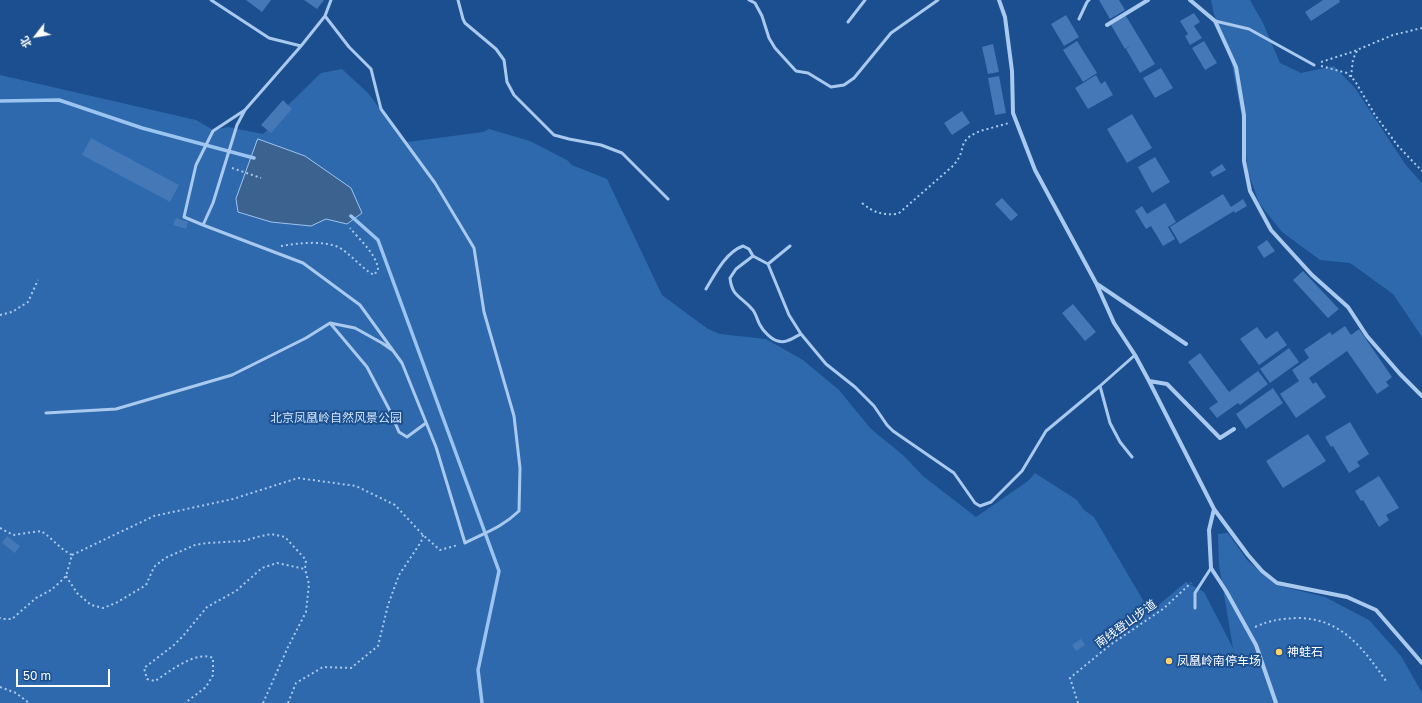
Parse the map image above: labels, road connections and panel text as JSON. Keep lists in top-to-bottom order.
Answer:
{
  "streets": {
    "path": ["南线登山步道"]
  },
  "parks": ["北京凤凰岭自然风景公园"],
  "places": ["神蛙石", "凤凰岭南停车场"],
  "scale_bar": "50 m",
  "north": "bottom left"
}
